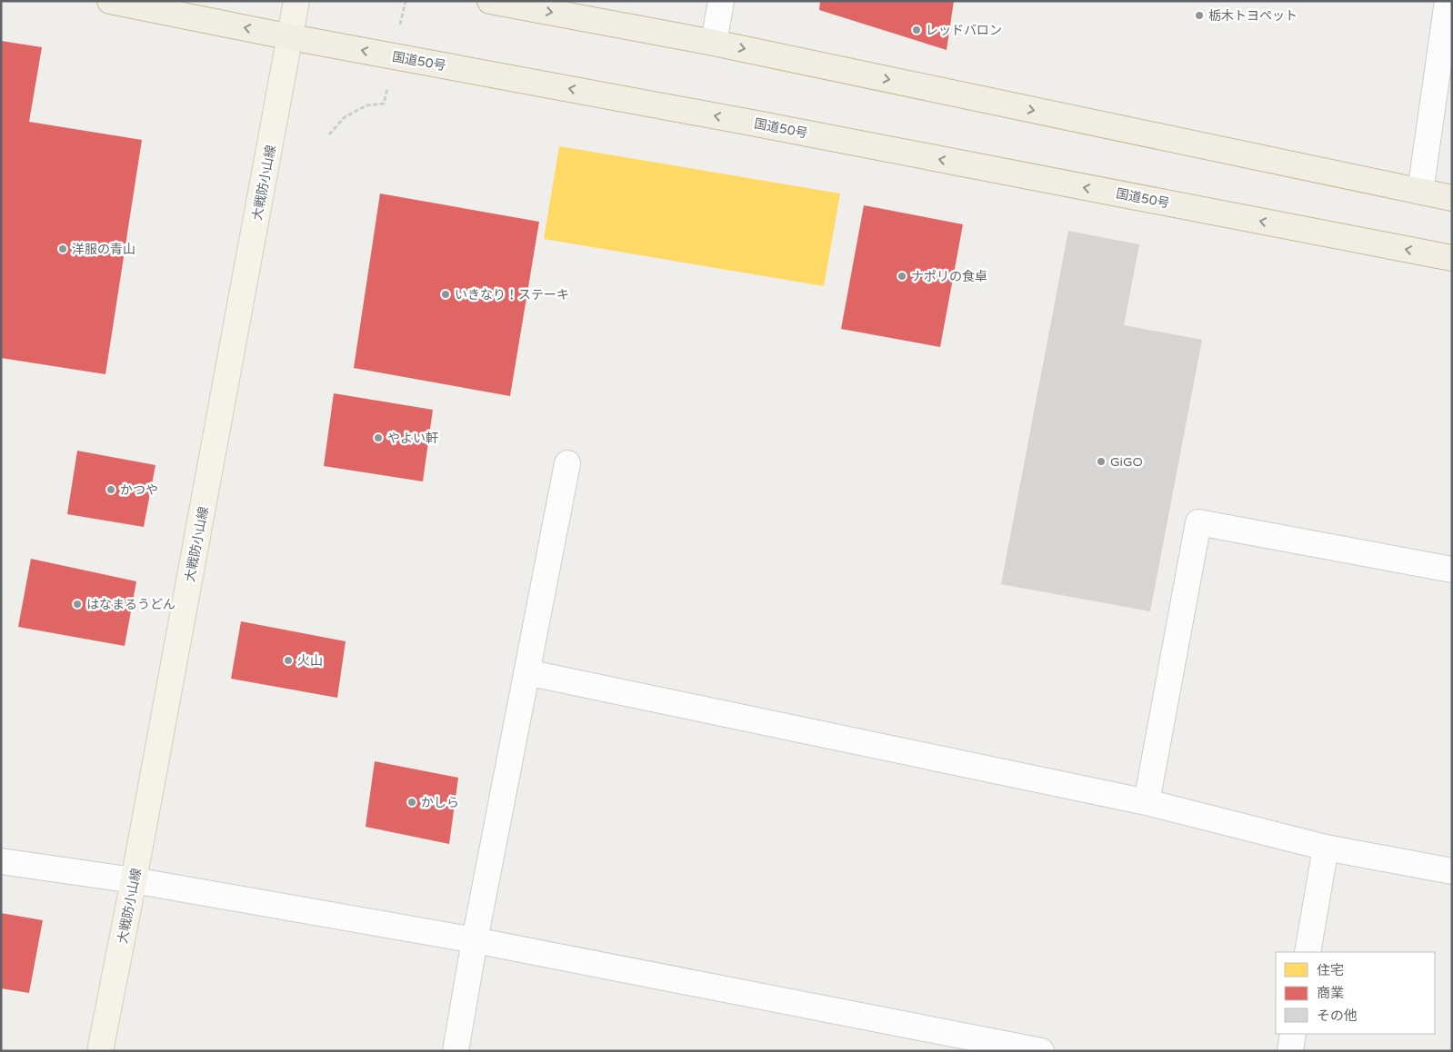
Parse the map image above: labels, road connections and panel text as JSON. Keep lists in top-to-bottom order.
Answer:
{
  "streets": {
    "highway": ["国道50号"],
    "main road": ["大戦防小山線"]
  },
  "crossings": [
    ["国道50号", "大戦防小山線"]
  ],
  "places": [
    "栃木トヨペット",
    "レッドバロン",
    "洋服の青山",
    "ナポリの食卓",
    "いきなり！ステーキ",
    "やよい軒",
    "GiGO",
    "かつや",
    "はなまるうどん",
    "火山",
    "かしら"
  ],
  "legend": ["住宅", "商業", "その他"]
}
